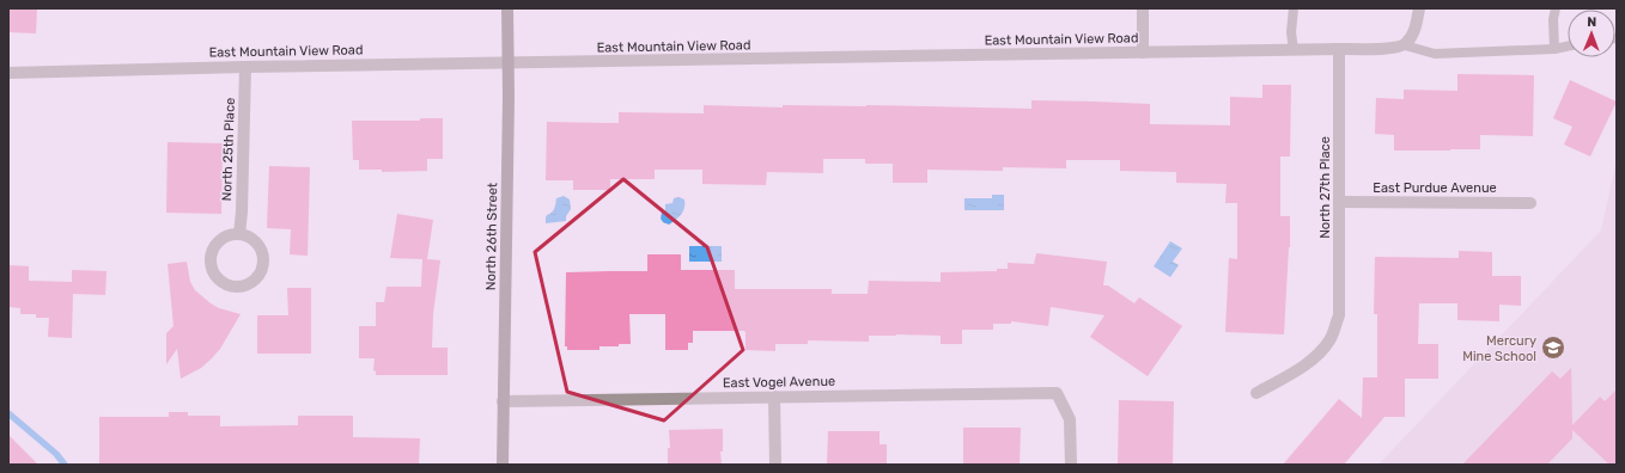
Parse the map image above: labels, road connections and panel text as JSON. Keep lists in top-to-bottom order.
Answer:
{
  "streets": {
    "street": [
      "East Mountain View Road",
      "North 25th Place",
      "North 27th Place",
      "East Purdue Avenue",
      "North 26th Street",
      "East Vogel Avenue"
    ]
  },
  "crossings": [
    ["East Mountain View Road", "North 25th Place"],
    ["East Mountain View Road", "North 27th Place"],
    ["East Mountain View Road", "North 26th Street"],
    ["North 27th Place", "East Purdue Avenue"],
    ["North 26th Street", "East Vogel Avenue"]
  ],
  "places": {
    "school or university": ["Mercury Mine School"]
  },
  "north": "top"
}
